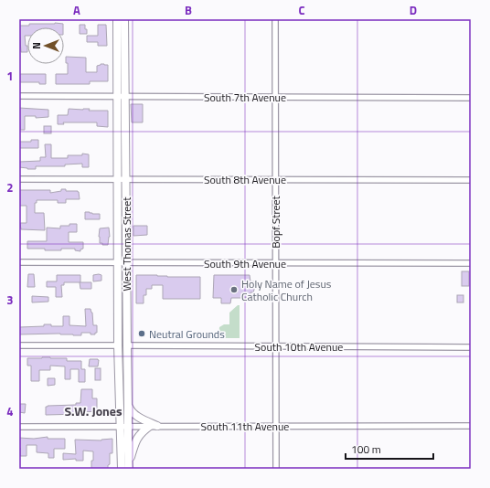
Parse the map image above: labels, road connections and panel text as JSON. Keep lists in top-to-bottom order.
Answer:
{
  "streets": {
    "main road": ["West Thomas Street"],
    "street": [
      "South 7th Avenue",
      "South 8th Avenue",
      "Bopf Street",
      "South 9th Avenue",
      "South 10th Avenue",
      "South 11th Avenue"
    ]
  },
  "crossings": [
    ["South 7th Avenue", "Bopf Street"],
    ["South 7th Avenue", "West Thomas Street"],
    ["South 8th Avenue", "Bopf Street"],
    ["South 8th Avenue", "West Thomas Street"],
    ["Bopf Street", "South 9th Avenue"],
    ["Bopf Street", "South 10th Avenue"],
    ["Bopf Street", "South 11th Avenue"],
    ["West Thomas Street", "South 9th Avenue"],
    ["West Thomas Street", "South 10th Avenue"],
    ["West Thomas Street", "South 11th Avenue"]
  ],
  "districts": ["S.W. Jones"],
  "places": ["Holy Name of Jesus Catholic Church", "Neutral Grounds"],
  "scale_bar": "100 m",
  "north": "left",
  "grid": {
    "columns": [
      "A",
      "B",
      "C",
      "D"
    ],
    "rows": [
      "1",
      "2",
      "3",
      "4"
    ]
  }
}
